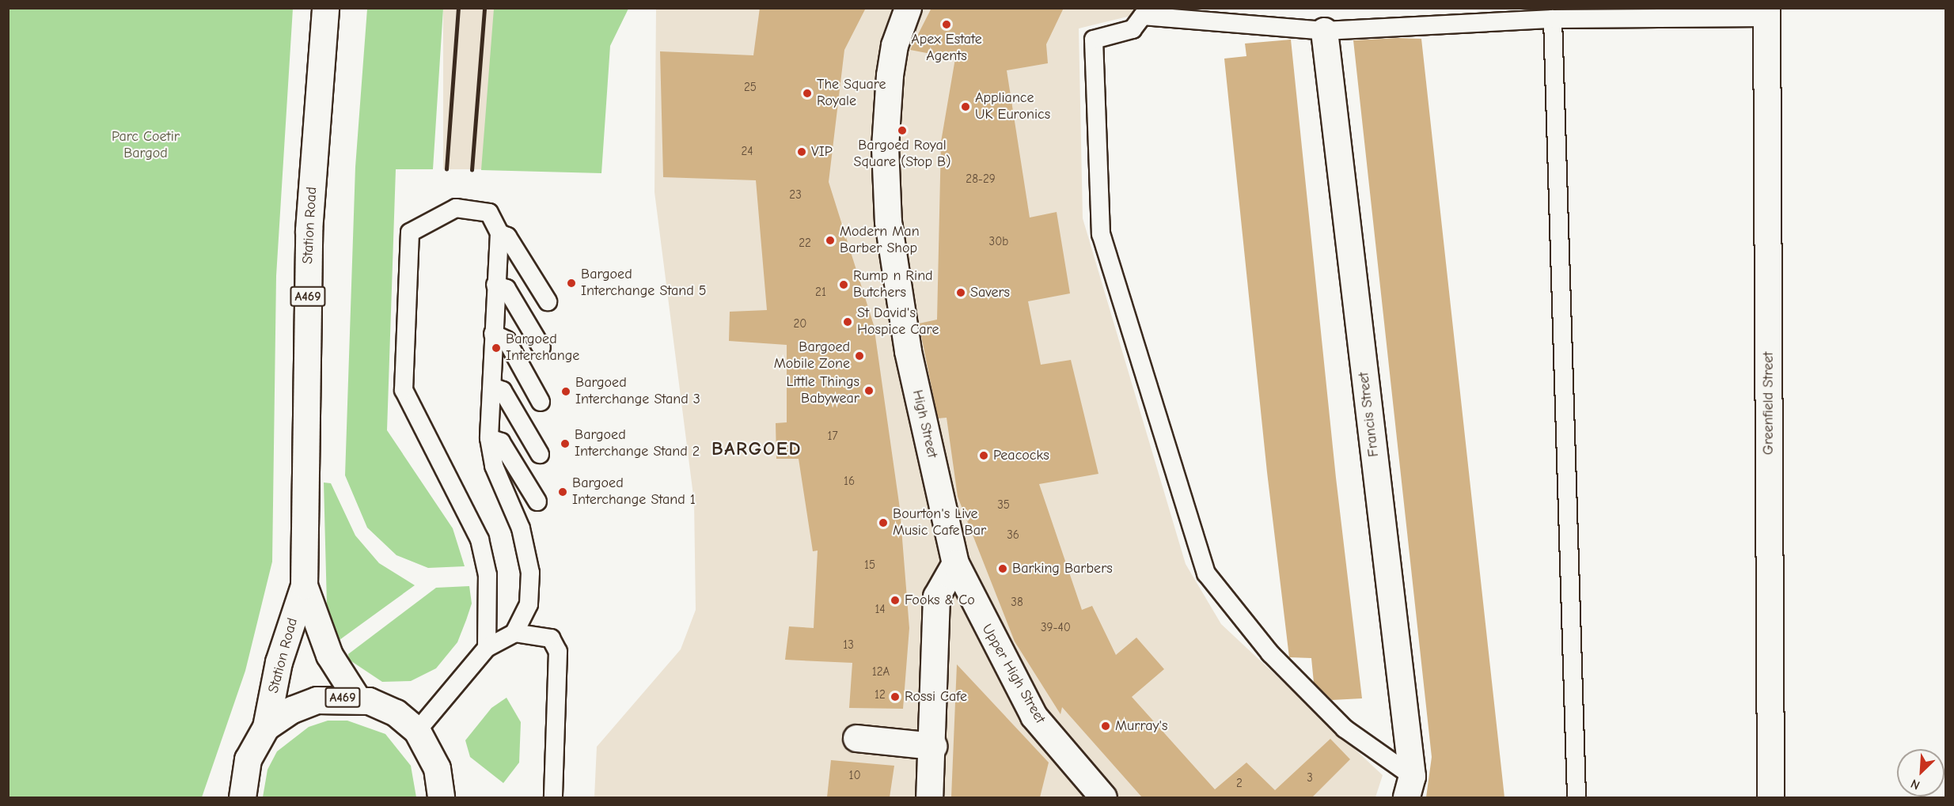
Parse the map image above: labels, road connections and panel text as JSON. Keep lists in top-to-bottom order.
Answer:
{
  "streets": {
    "street": [
      "Station Road",
      "A469",
      "Greenfield Street",
      "Francis Street",
      "High Street",
      "Upper High Street"
    ]
  },
  "crossings": [
    ["High Street", "Upper High Street"]
  ],
  "districts": ["BARGOED"],
  "parks": ["Parc Coetir Bargod"],
  "places": [
    "Apex Estate Agents",
    "The Square Royale",
    "Appliance UK Euronics",
    "Bargoed Royal Square (Stop B)",
    "VIP",
    "Modern Man Barber Shop",
    "Bargoed Interchange Stand 5",
    "Rump n Rind Butchers",
    "Savers",
    "St David's Hospice Care",
    "Bargoed Interchange",
    "Bargoed Mobile Zone",
    "Little Things Babywear",
    "Bargoed Interchange Stand 3",
    "Bargoed Interchange Stand 2",
    "Peacocks",
    "Bargoed Interchange Stand 1",
    "Bourton's Live Music Cafe Bar",
    "Barking Barbers",
    "Fooks & Co",
    "Rossi Cafe",
    "Murray's"
  ],
  "house_numbers": [
    "25",
    "24",
    "28-29",
    "23",
    "30b",
    "22",
    "21",
    "20",
    "17",
    "16",
    "35",
    "36",
    "15",
    "38",
    "14",
    "39-40",
    "13",
    "12A",
    "12",
    "10",
    "3",
    "2"
  ],
  "north": "bottom left"
}
